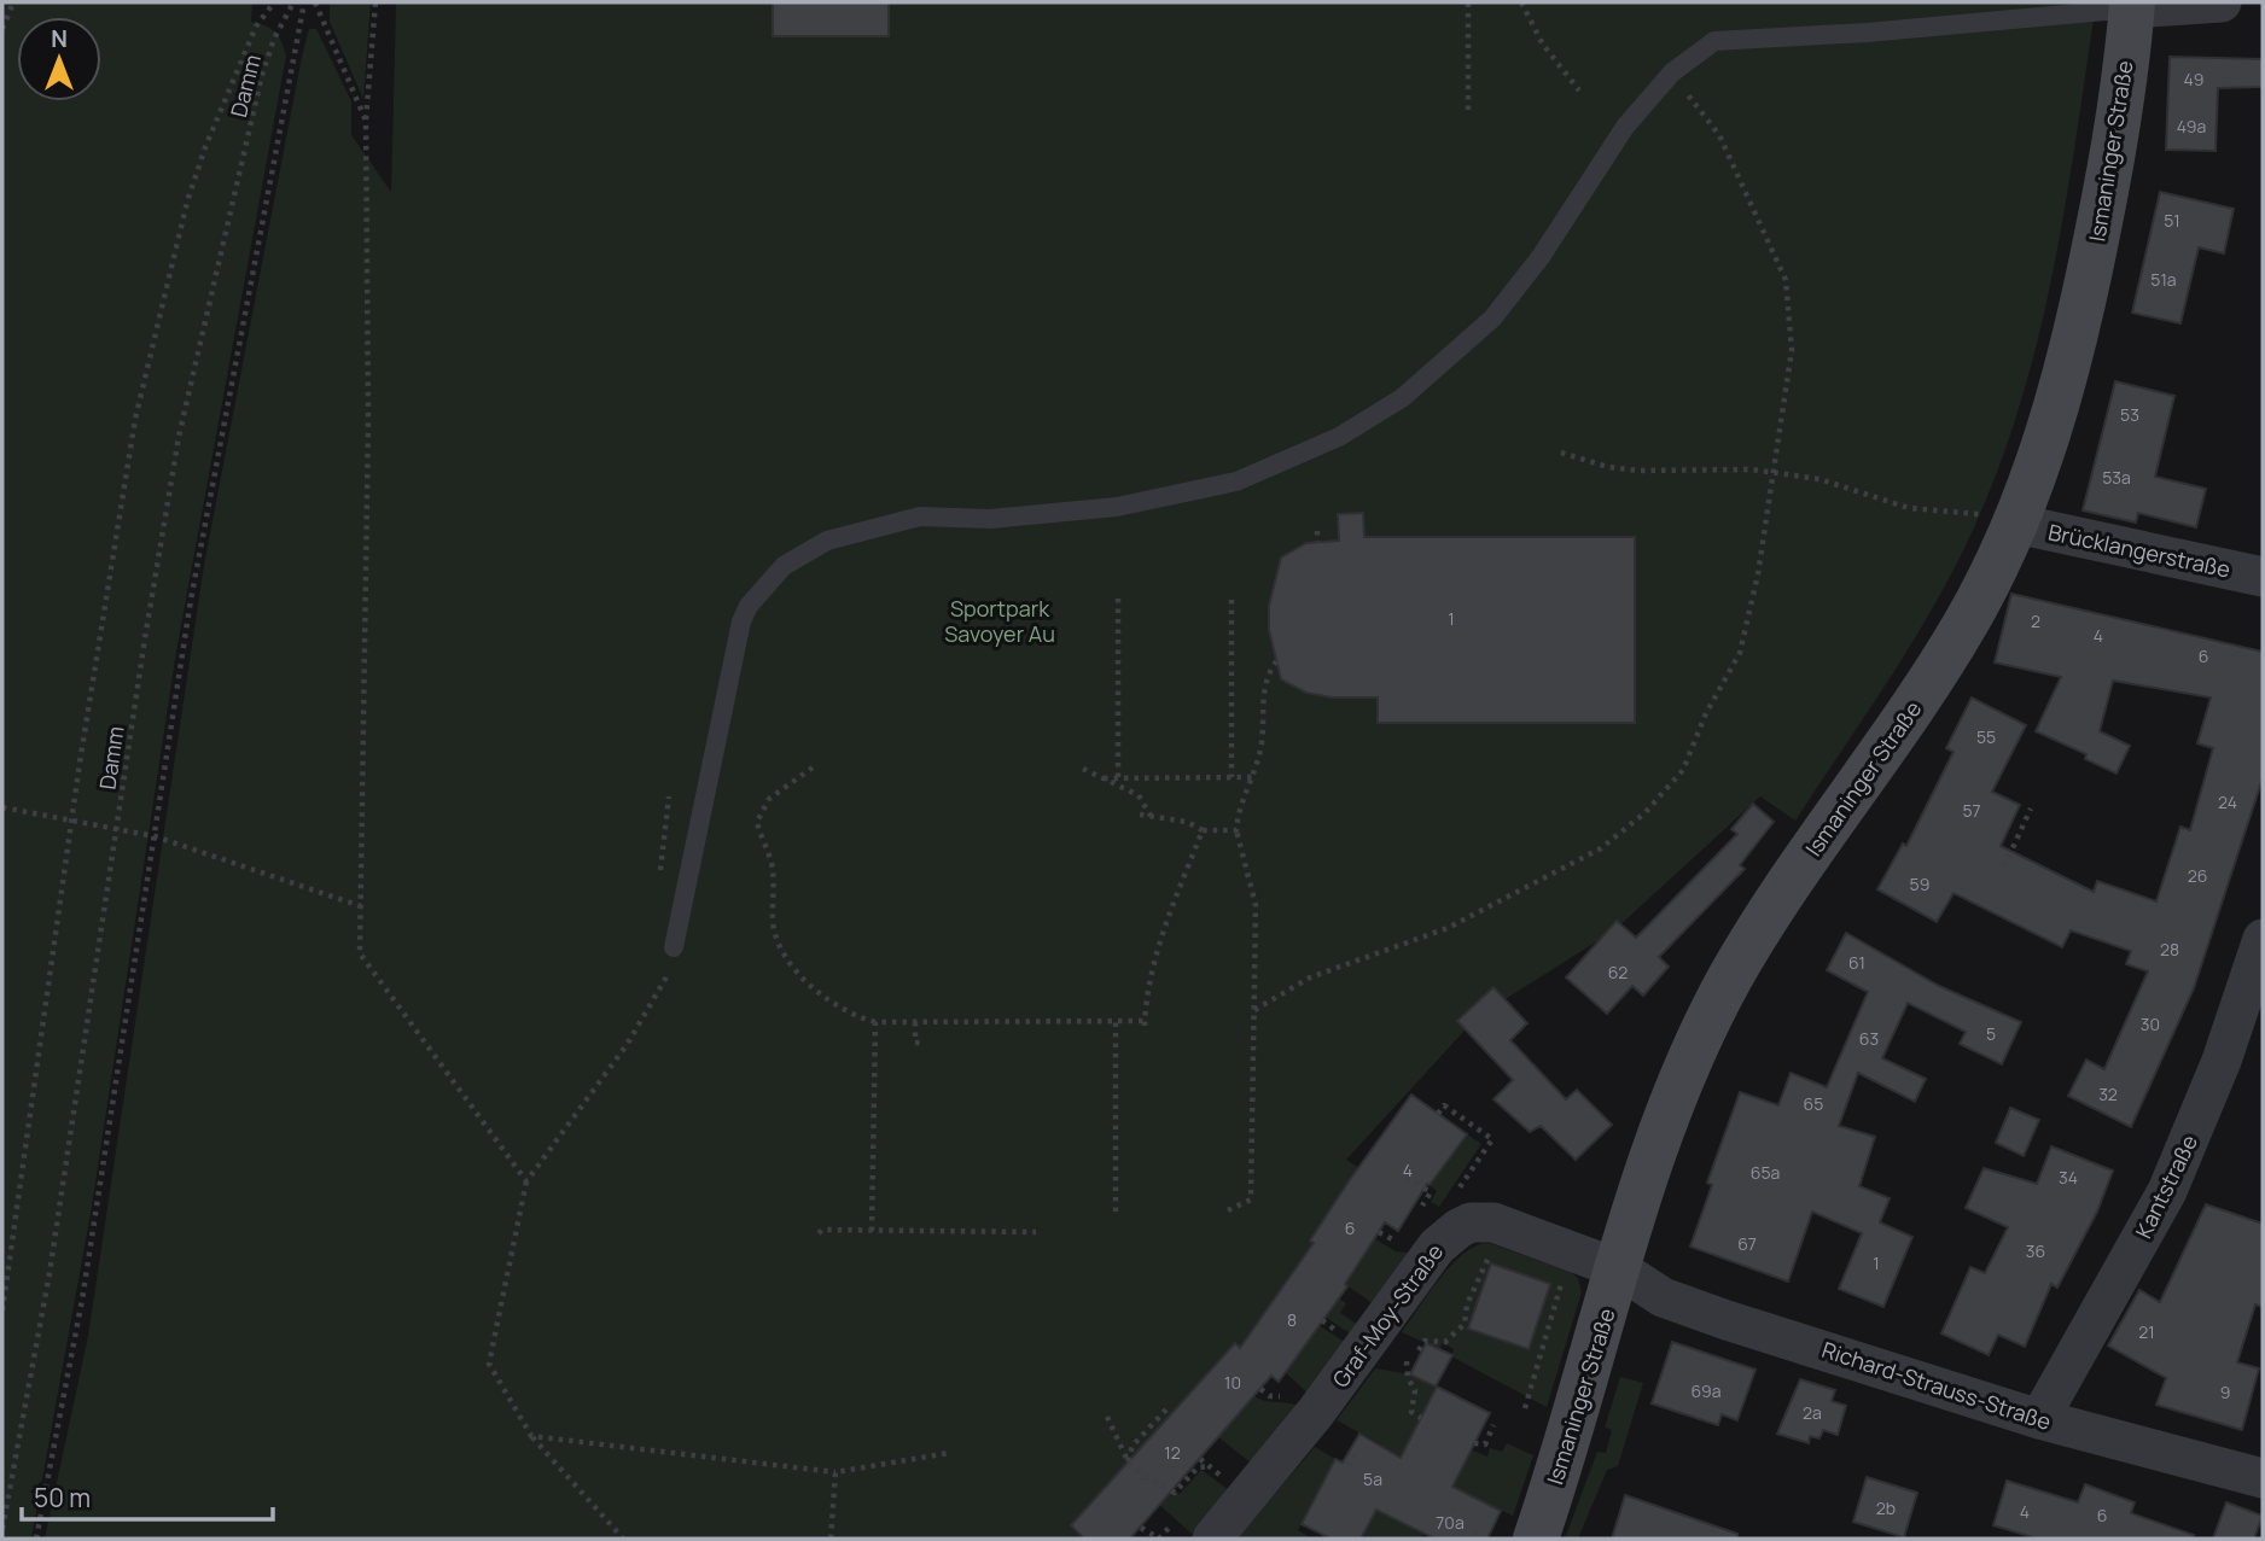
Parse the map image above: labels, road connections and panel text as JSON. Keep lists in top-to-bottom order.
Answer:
{
  "streets": {
    "street": [
      "Ismaninger Straße",
      "Brücklangerstraße",
      "Kantstraße",
      "Graf-Moy-Straße",
      "Richard-Strauss-Straße"
    ],
    "path": ["Damm"]
  },
  "crossings": [
    ["Ismaninger Straße", "Brücklangerstraße"],
    ["Ismaninger Straße", "Graf-Moy-Straße"],
    ["Ismaninger Straße", "Richard-Strauss-Straße"],
    ["Kantstraße", "Richard-Strauss-Straße"],
    ["Graf-Moy-Straße", "Richard-Strauss-Straße"]
  ],
  "parks": ["Sportpark Savoyer Au"],
  "house_numbers": [
    "49",
    "49a",
    "51",
    "51a",
    "53",
    "53a",
    "1",
    "2",
    "4",
    "6",
    "55",
    "24",
    "57",
    "26",
    "59",
    "28",
    "61",
    "62",
    "30",
    "5",
    "63",
    "32",
    "65",
    "4",
    "65a",
    "34",
    "6",
    "67",
    "36",
    "1",
    "8",
    "21",
    "10",
    "69a",
    "9",
    "2a",
    "12",
    "5a",
    "2b",
    "4",
    "6",
    "70a"
  ],
  "scale_bar": "50 m",
  "north": "top"
}
